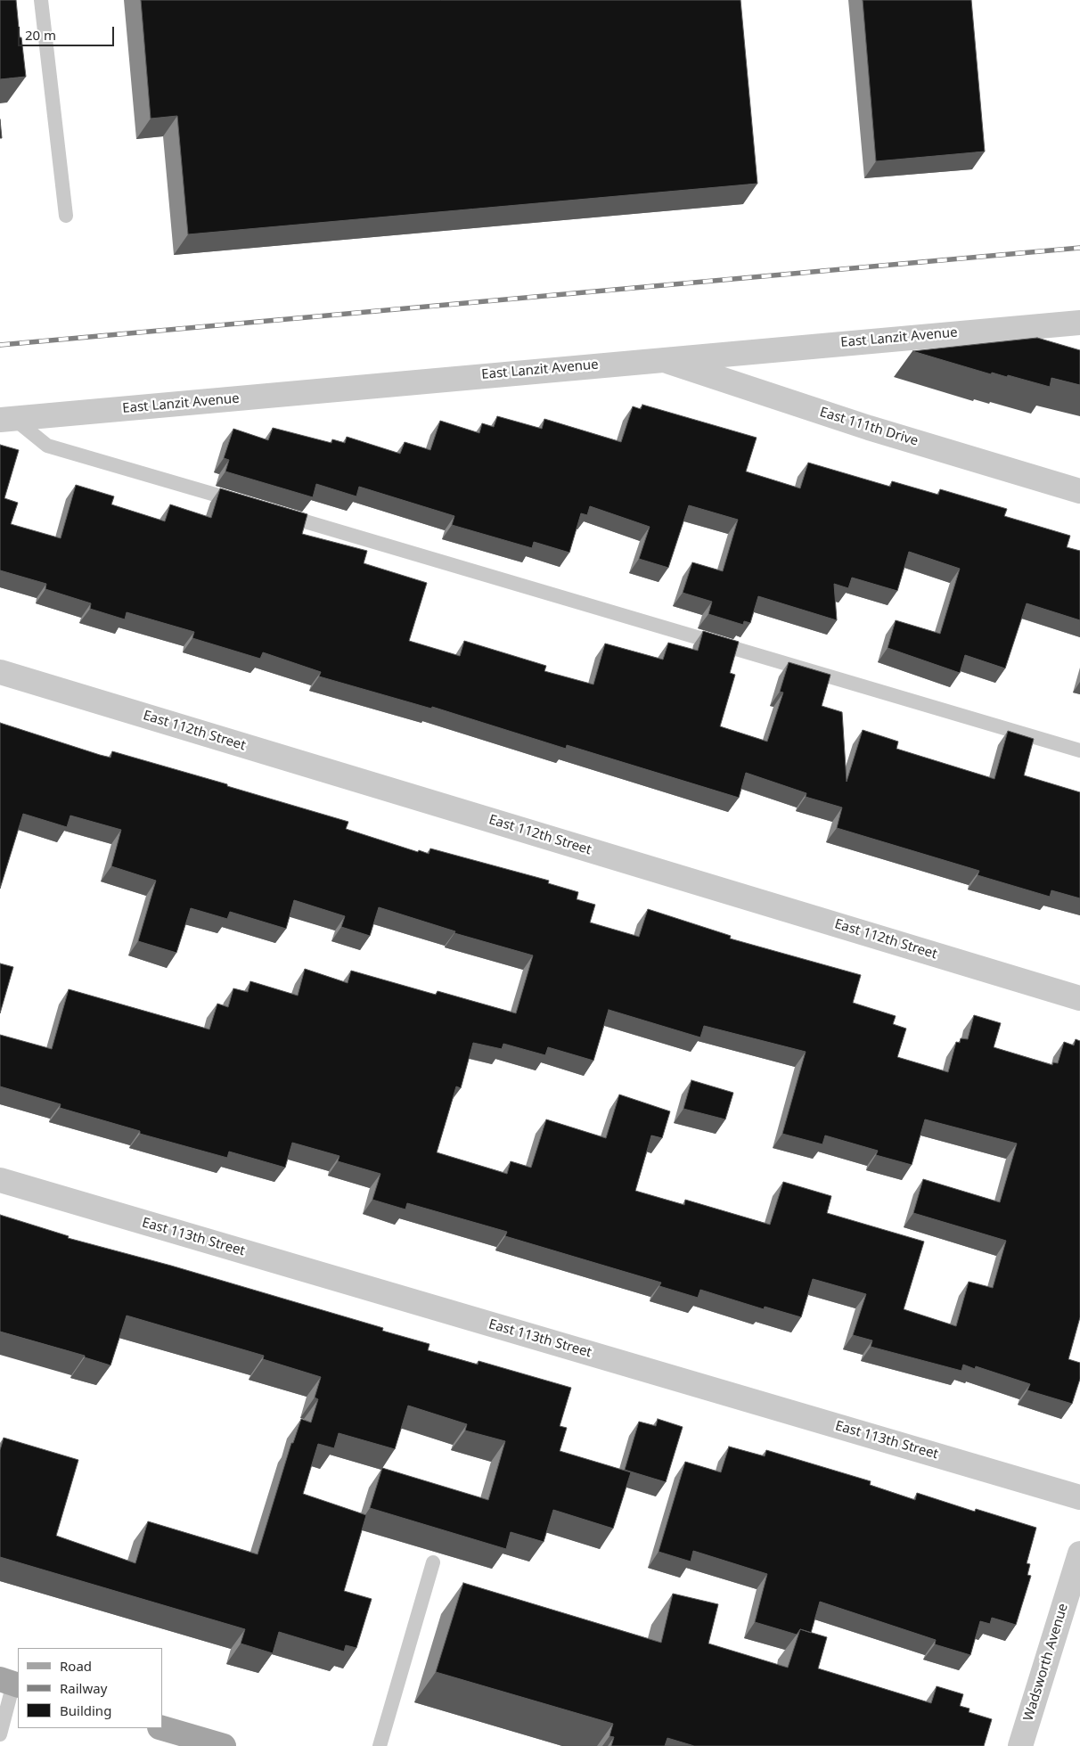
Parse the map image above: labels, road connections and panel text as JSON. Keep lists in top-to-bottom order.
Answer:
{
  "streets": {
    "street": [
      "East Lanzit Avenue",
      "East 111th Drive",
      "East 112th Street",
      "East 113th Street",
      "Wadsworth Avenue"
    ]
  },
  "crossings": [
    ["East Lanzit Avenue", "East 111th Drive"]
  ],
  "legend": ["Road", "Railway", "Building"],
  "scale_bar": "20 m"
}
